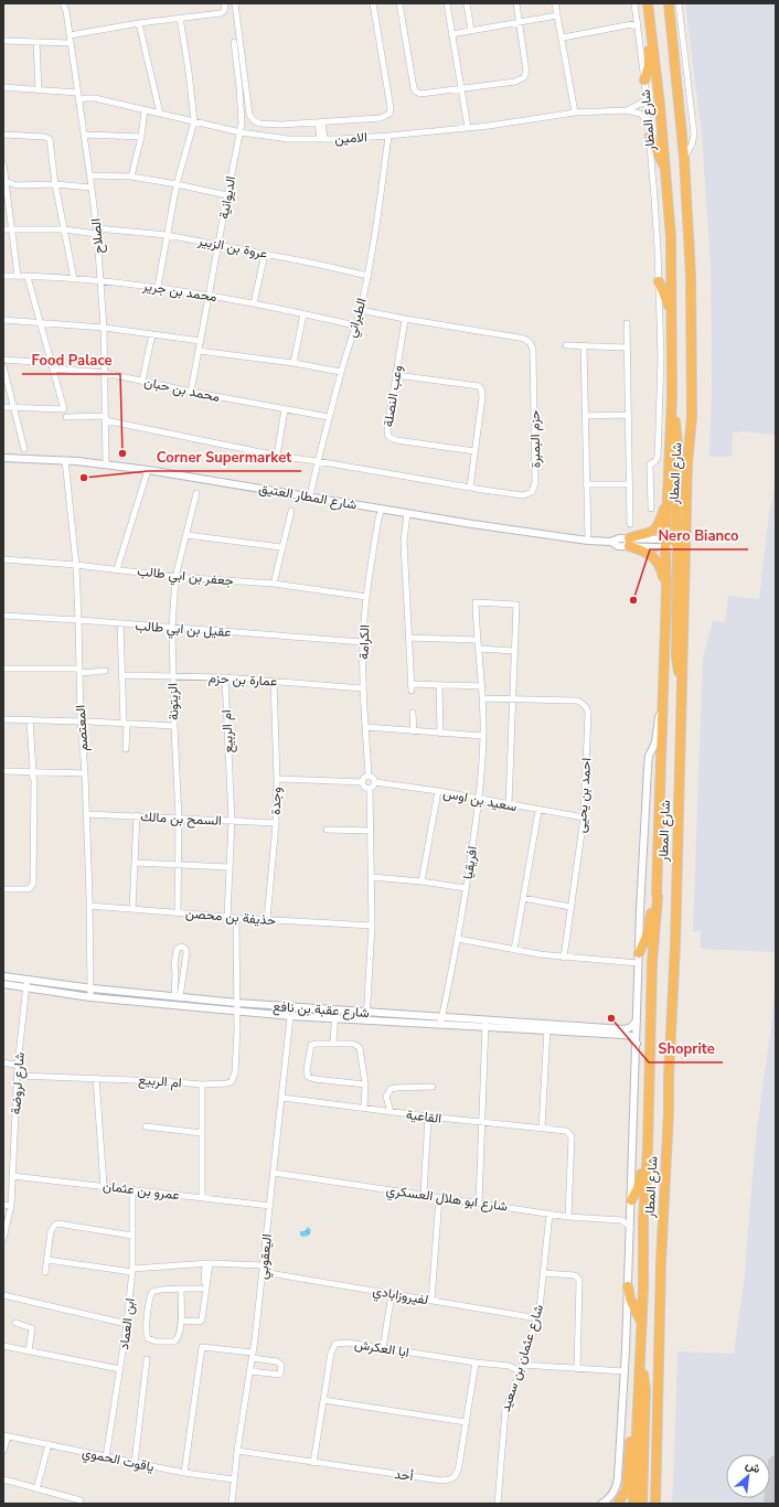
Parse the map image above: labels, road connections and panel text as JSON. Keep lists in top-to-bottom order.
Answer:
{
  "streets": {
    "highway": ["شارع المطار"],
    "street": [
      "الامين",
      "الديوانية",
      "الصلاح",
      "عروة بن الزبير",
      "محمد بن جرير",
      "الطبراني",
      "محمد بن حبان",
      "وعب النصلة",
      "حزم البمبرة",
      "شارع المطار العتيق",
      "جعفر بن ابي طالب",
      "عقيل بن ابي طالب",
      "الكرامة",
      "عمارة بن حزم",
      "الزيتونة",
      "المعتصم",
      "ام الربيع",
      "احمد بن يحيى",
      "سعيد بن اوس",
      "وجدة",
      "السمح بن مالك",
      "افريقيا",
      "حذيفة بن محصن",
      "شارع عقبة بن نافع",
      "شارع لروضة",
      "القاعية",
      "عمرو بن عثمان",
      "شارع ابو هلال العسكري",
      "اليعقوبي",
      "لفيروزابادي",
      "ابن العماد",
      "ابا العكرش",
      "شارع عثمان بن سعيد",
      "ياقوت الحموي",
      "أحد"
    ]
  },
  "crossings": [
    ["شارع المطار", "الامين"],
    ["شارع المطار", "شارع المطار العتيق"],
    ["شارع المطار", "شارع عقبة بن نافع"],
    ["الامين", "الديوانية"],
    ["الامين", "الصلاح"],
    ["الامين", "الطبراني"],
    ["الديوانية", "عروة بن الزبير"],
    ["الديوانية", "محمد بن جرير"],
    ["الديوانية", "محمد بن حبان"],
    ["الصلاح", "عروة بن الزبير"],
    ["الصلاح", "محمد بن جرير"],
    ["الصلاح", "محمد بن حبان"],
    ["الصلاح", "حزم البمبرة"],
    ["الصلاح", "شارع المطار العتيق"],
    ["عروة بن الزبير", "الطبراني"],
    ["محمد بن جرير", "الطبراني"],
    ["الطبراني", "محمد بن حبان"],
    ["الطبراني", "حزم البمبرة"],
    ["الطبراني", "شارع المطار العتيق"],
    ["وعب النصلة", "حزم البمبرة"],
    ["شارع المطار العتيق", "الكرامة"],
    ["شارع المطار العتيق", "المعتصم"],
    ["جعفر بن ابي طالب", "الكرامة"],
    ["جعفر بن ابي طالب", "الزيتونة"],
    ["جعفر بن ابي طالب", "المعتصم"],
    ["عقيل بن ابي طالب", "الكرامة"],
    ["عقيل بن ابي طالب", "الزيتونة"],
    ["عقيل بن ابي طالب", "المعتصم"],
    ["الكرامة", "عمارة بن حزم"],
    ["الكرامة", "سعيد بن اوس"],
    ["عمارة بن حزم", "الزيتونة"],
    ["عمارة بن حزم", "ام الربيع"],
    ["عمارة بن حزم", "وجدة"],
    ["الزيتونة", "السمح بن مالك"],
    ["الزيتونة", "حذيفة بن محصن"],
    ["المعتصم", "السمح بن مالك"],
    ["المعتصم", "حذيفة بن محصن"],
    ["المعتصم", "شارع عقبة بن نافع"],
    ["ام الربيع", "السمح بن مالك"],
    ["ام الربيع", "حذيفة بن محصن"],
    ["ام الربيع", "شارع عقبة بن نافع"],
    ["ام الربيع", "شارع لروضة"],
    ["احمد بن يحيى", "سعيد بن اوس"],
    ["سعيد بن اوس", "افريقيا"],
    ["وجدة", "السمح بن مالك"],
    ["وجدة", "حذيفة بن محصن"],
    ["افريقيا", "شارع عقبة بن نافع"],
    ["شارع عقبة بن نافع", "شارع لروضة"],
    ["شارع عقبة بن نافع", "اليعقوبي"],
    ["شارع لروضة", "عمرو بن عثمان"],
    ["القاعية", "شارع ابو هلال العسكري"],
    ["القاعية", "اليعقوبي"],
    ["عمرو بن عثمان", "اليعقوبي"],
    ["عمرو بن عثمان", "ابن العماد"],
    ["شارع ابو هلال العسكري", "اليعقوبي"],
    ["شارع ابو هلال العسكري", "شارع عثمان بن سعيد"],
    ["اليعقوبي", "لفيروزابادي"],
    ["اليعقوبي", "ياقوت الحموي"],
    ["اليعقوبي", "أحد"],
    ["لفيروزابادي", "شارع عثمان بن سعيد"],
    ["ابن العماد", "ياقوت الحموي"],
    ["ابا العكرش", "شارع عثمان بن سعيد"],
    ["ابا العكرش", "أحد"]
  ],
  "places": [
    "Food Palace",
    "Corner Supermarket",
    "Nero Bianco",
    "Shoprite"
  ],
  "north": "top right"
}
